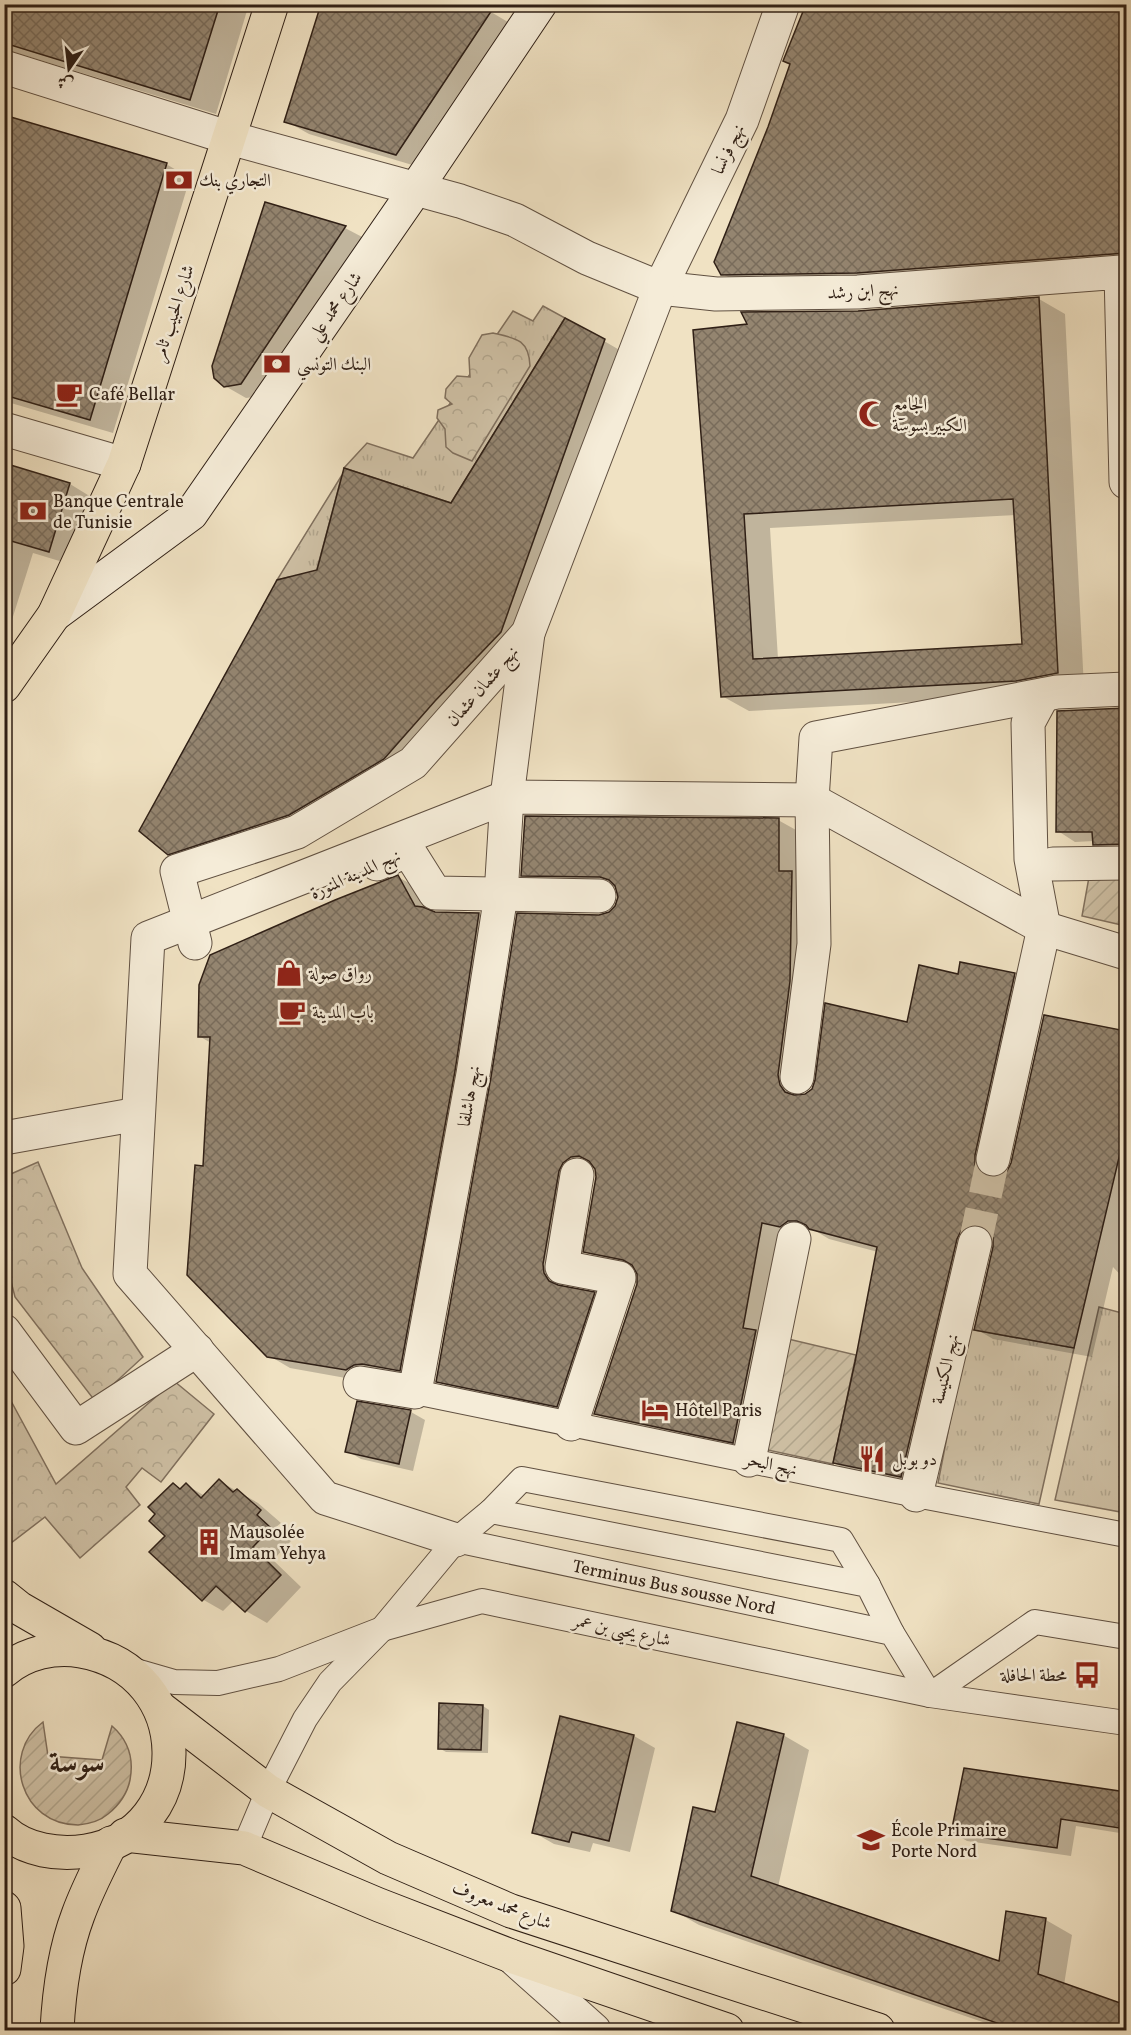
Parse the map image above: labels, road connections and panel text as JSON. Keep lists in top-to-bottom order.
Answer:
{
  "streets": {
    "main road": ["شارع محمد علي", "شارع الحبيب ثامر", "شارع محمد معروف"],
    "street": [
      "نهج فرنسا",
      "نهج ابن رشد",
      "نهج عثمان عثمان",
      "نهج المدينة المنورة",
      "نهج هاشلفا",
      "نهج الكنيسة"
    ],
    "lane": ["نهج البحر", "Terminus Bus sousse Nord", "شارع يحيى بن عمر"]
  },
  "crossings": [
    ["نهج فرنسا", "نهج ابن رشد"],
    ["نهج فرنسا", "نهج عثمان عثمان"],
    ["نهج ابن رشد", "شارع محمد علي"],
    ["نهج ابن رشد", "شارع الحبيب ثامر"],
    ["نهج ابن رشد", "نهج عثمان عثمان"],
    ["شارع محمد علي", "شارع الحبيب ثامر"],
    ["نهج عثمان عثمان", "نهج المدينة المنورة"],
    ["نهج عثمان عثمان", "نهج هاشلفا"],
    ["نهج المدينة المنورة", "نهج هاشلفا"],
    ["نهج هاشلفا", "نهج البحر"],
    ["نهج الكنيسة", "نهج البحر"]
  ],
  "districts": ["سوسة"],
  "places": {
    "bank": ["التجاري بنك", "البنك التونسي", "Banque Centrale de Tunisie"],
    "cafe": ["Café Bellar", "باب المدينة"],
    "mosque": ["الجامع الكبير بسوسة"],
    "shop": ["رواق صولة"],
    "hotel": ["Hôtel Paris"],
    "restaurant": ["دو بوبل"],
    "building": ["Mausolée Imam Yehya"],
    "bus stop": ["محطة الحافلة"],
    "school or university": ["École Primaire Porte Nord"]
  },
  "north": "bottom"
}
